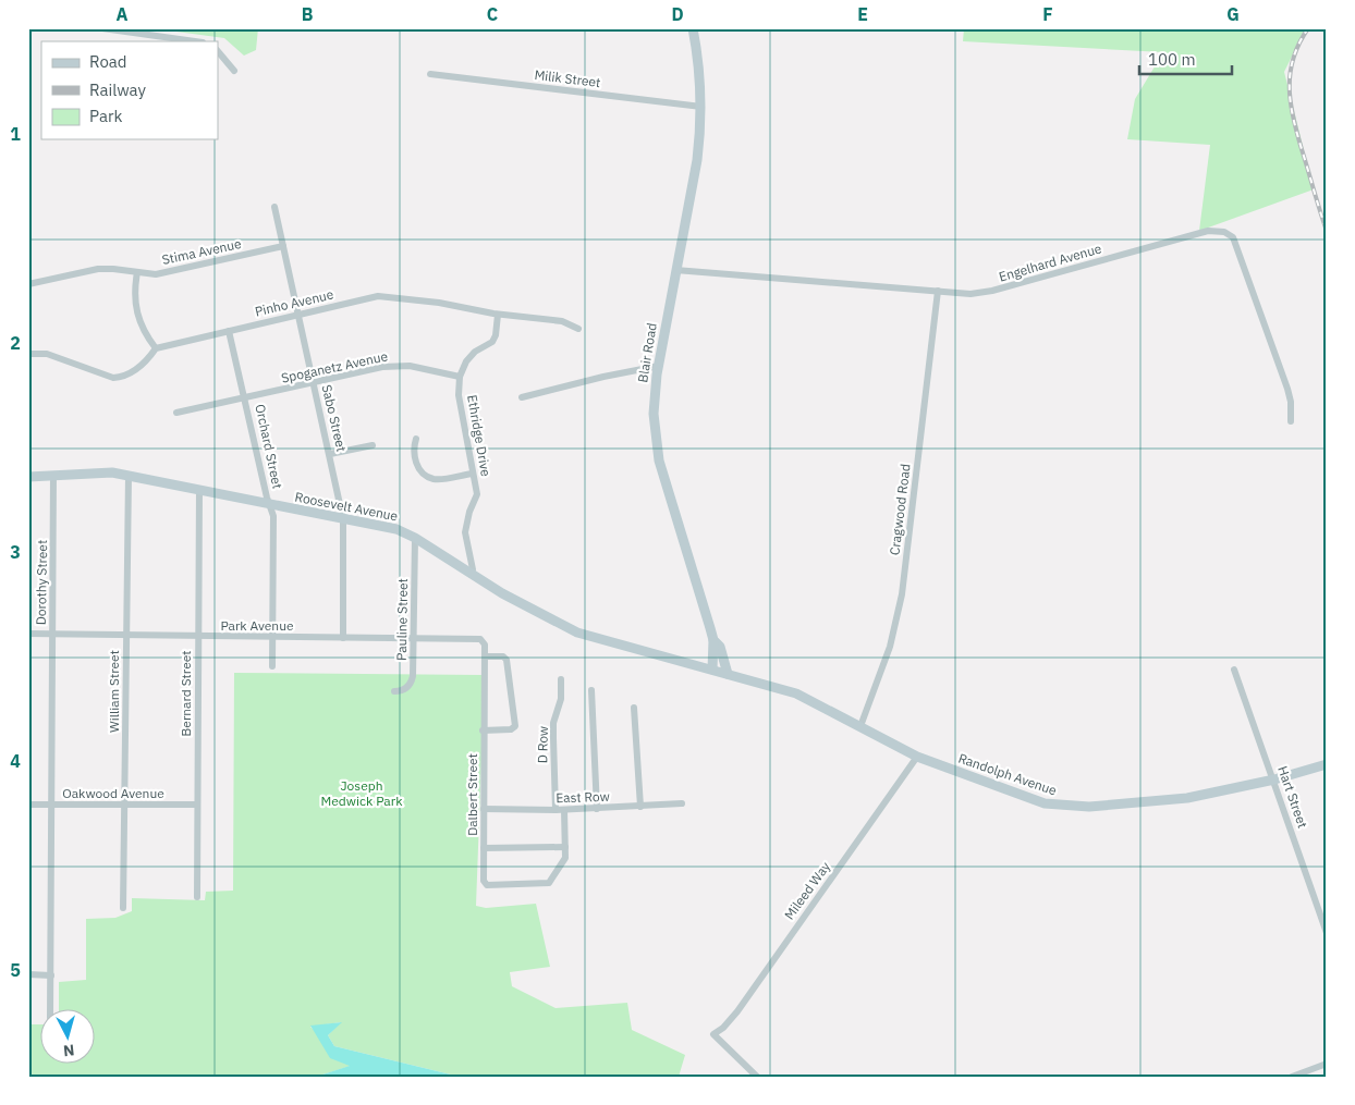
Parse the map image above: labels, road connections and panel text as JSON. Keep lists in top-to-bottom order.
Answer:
{
  "streets": {
    "main road": ["Blair Road", "Roosevelt Avenue", "Randolph Avenue"],
    "street": [
      "Milik Street",
      "Stima Avenue",
      "Engelhard Avenue",
      "Pinho Avenue",
      "Spoganetz Avenue",
      "Sabo Street",
      "Ethridge Drive",
      "Orchard Street",
      "Cragwood Road",
      "Dorothy Street",
      "Pauline Street",
      "Park Avenue",
      "William Street",
      "Bernard Street",
      "D Row",
      "Oakwood Avenue",
      "Dalbert Street",
      "East Row",
      "Hart Street",
      "Mileed Way"
    ]
  },
  "crossings": [
    ["Milik Street", "Blair Road"],
    ["Stima Avenue", "Sabo Street"],
    ["Engelhard Avenue", "Blair Road"],
    ["Engelhard Avenue", "Cragwood Road"],
    ["Pinho Avenue", "Sabo Street"],
    ["Pinho Avenue", "Ethridge Drive"],
    ["Pinho Avenue", "Orchard Street"],
    ["Blair Road", "Roosevelt Avenue"],
    ["Blair Road", "Randolph Avenue"],
    ["Spoganetz Avenue", "Sabo Street"],
    ["Spoganetz Avenue", "Ethridge Drive"],
    ["Spoganetz Avenue", "Orchard Street"],
    ["Sabo Street", "Roosevelt Avenue"],
    ["Sabo Street", "Park Avenue"],
    ["Ethridge Drive", "Roosevelt Avenue"],
    ["Orchard Street", "Roosevelt Avenue"],
    ["Orchard Street", "Park Avenue"],
    ["Roosevelt Avenue", "Dorothy Street"],
    ["Roosevelt Avenue", "Pauline Street"],
    ["Roosevelt Avenue", "William Street"],
    ["Roosevelt Avenue", "Bernard Street"],
    ["Roosevelt Avenue", "Randolph Avenue"],
    ["Cragwood Road", "Randolph Avenue"],
    ["Dorothy Street", "Park Avenue"],
    ["Dorothy Street", "Oakwood Avenue"],
    ["Pauline Street", "Park Avenue"],
    ["Park Avenue", "William Street"],
    ["Park Avenue", "Bernard Street"],
    ["Park Avenue", "Dalbert Street"],
    ["William Street", "Oakwood Avenue"],
    ["Bernard Street", "Oakwood Avenue"],
    ["D Row", "East Row"],
    ["Randolph Avenue", "Hart Street"],
    ["Randolph Avenue", "Mileed Way"],
    ["Dalbert Street", "East Row"]
  ],
  "parks": ["Joseph Medwick Park"],
  "legend": ["Road", "Railway", "Park"],
  "scale_bar": "100 m",
  "north": "bottom",
  "grid": {
    "columns": [
      "A",
      "B",
      "C",
      "D",
      "E",
      "F",
      "G"
    ],
    "rows": [
      "1",
      "2",
      "3",
      "4",
      "5"
    ]
  }
}
